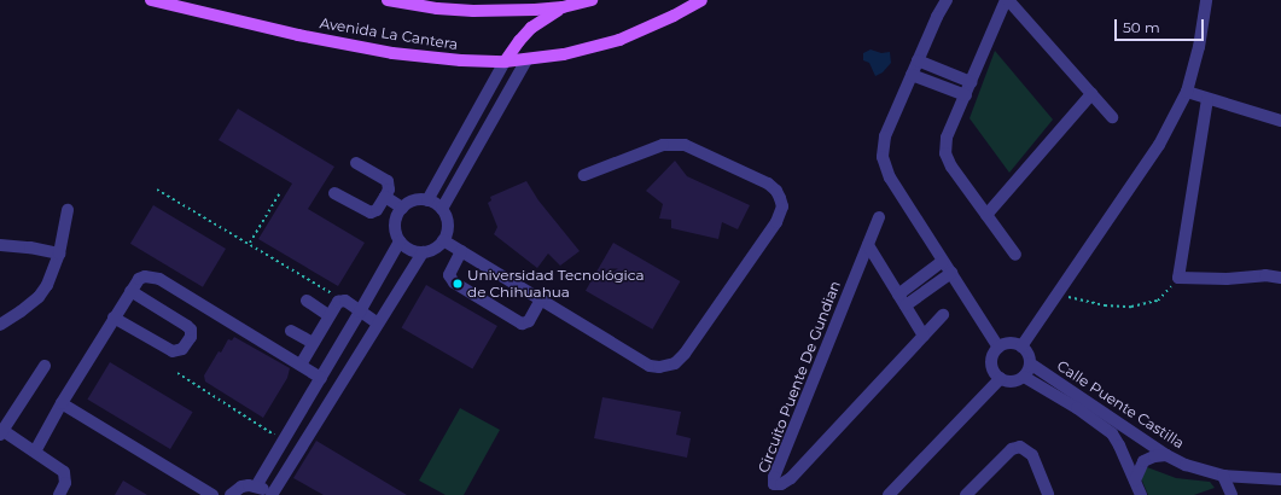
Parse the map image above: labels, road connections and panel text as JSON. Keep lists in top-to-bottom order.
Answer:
{
  "streets": {
    "main road": ["Avenida La Cantera"],
    "street": ["Circuito Puente De Gundian", "Calle Puente Castilla"]
  },
  "places": ["Universidad Tecnológica de Chihuahua"],
  "scale_bar": "50 m"
}
